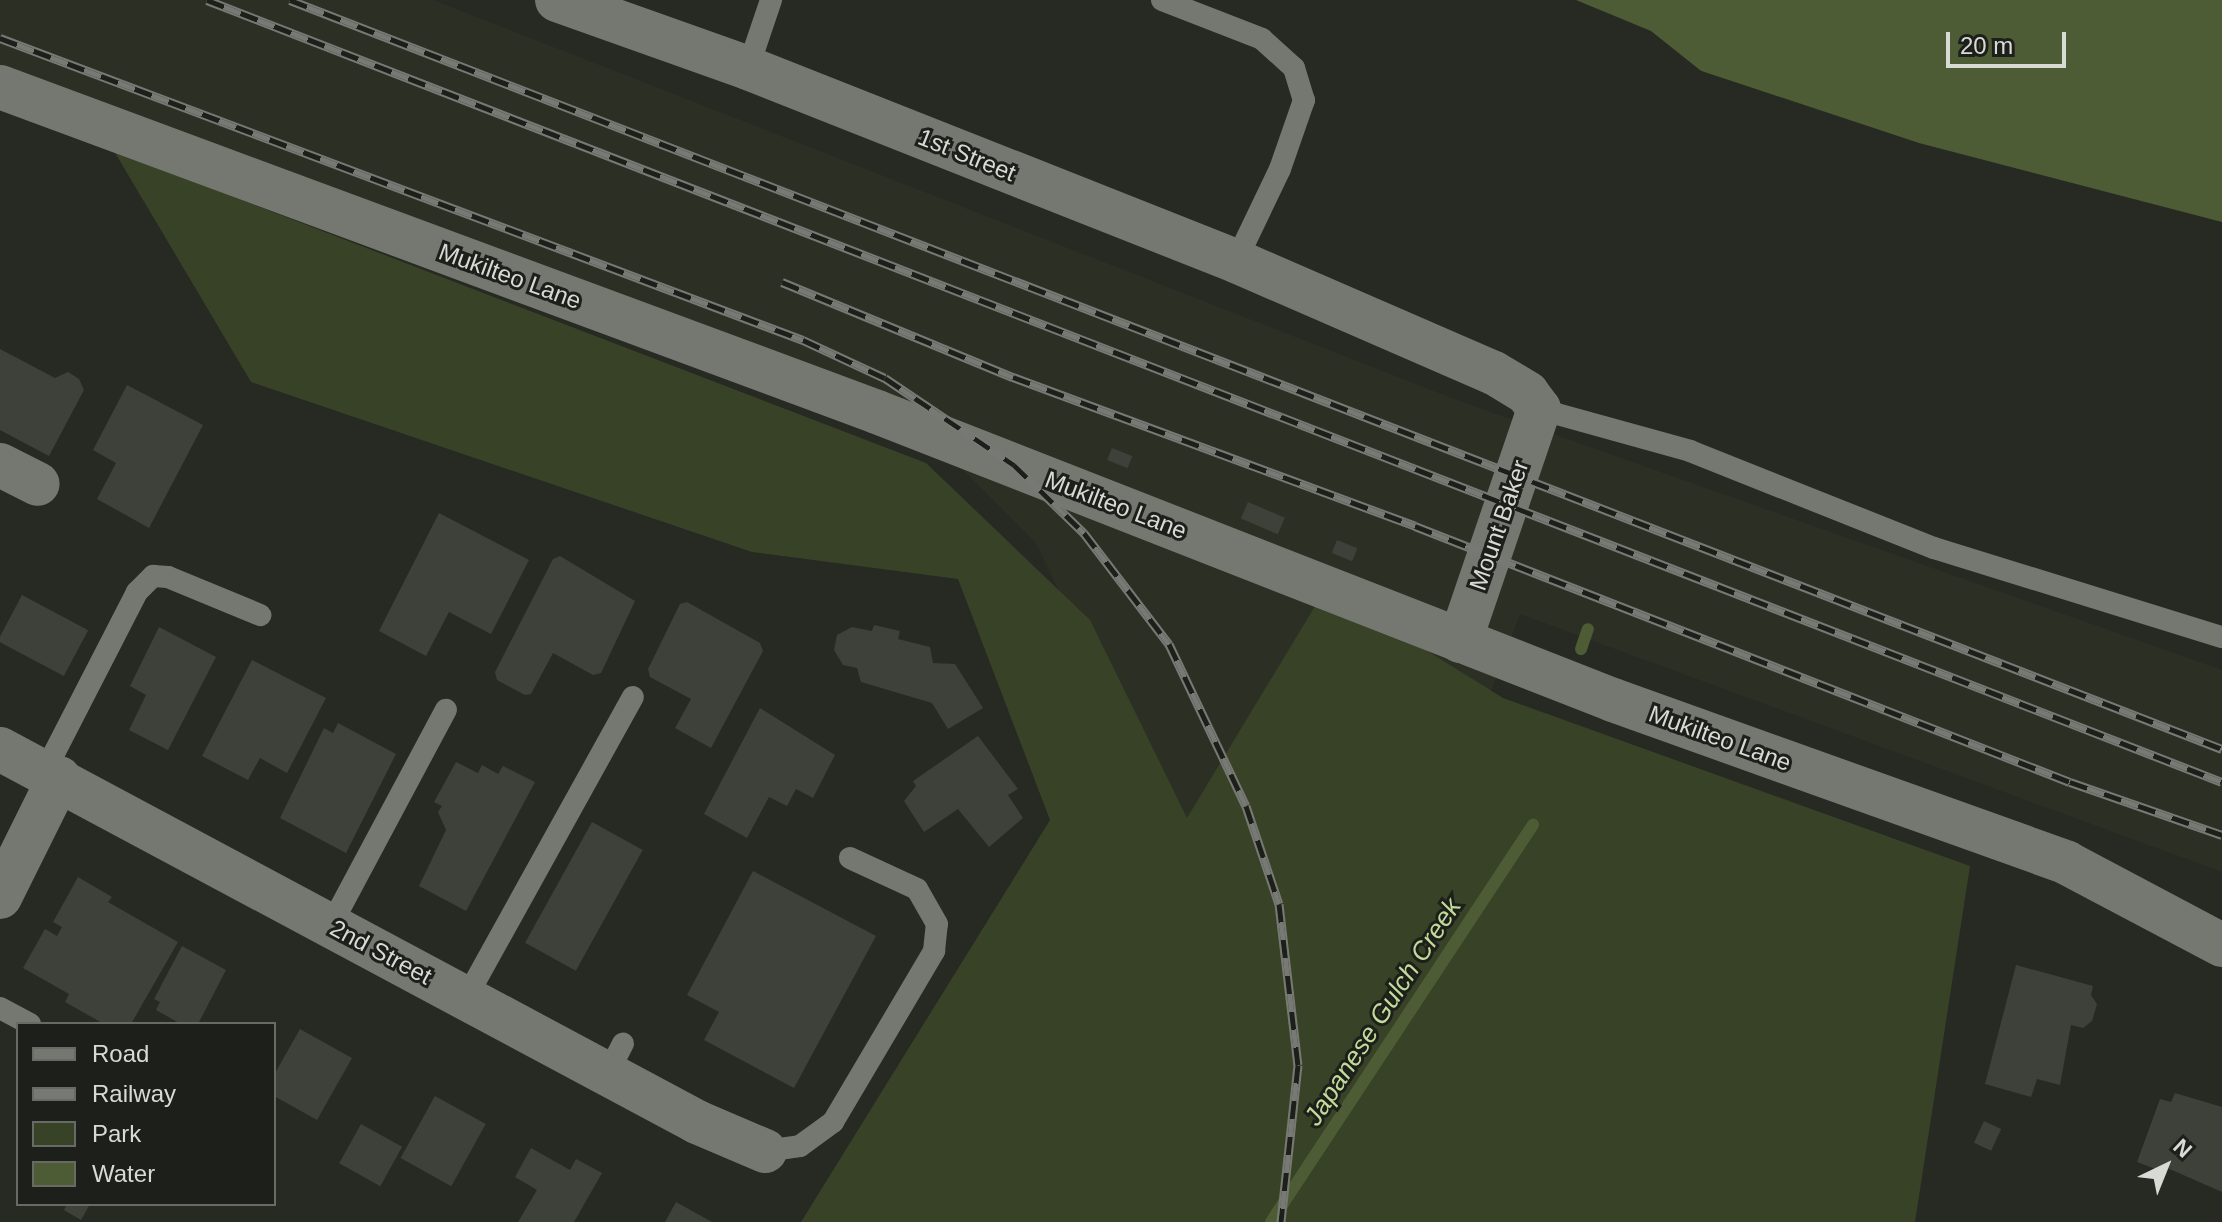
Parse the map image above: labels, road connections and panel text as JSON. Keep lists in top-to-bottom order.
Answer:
{
  "streets": {
    "street": [
      "1st Street",
      "Mukilteo Lane",
      "Mount Baker",
      "2nd Street"
    ]
  },
  "crossings": [
    ["1st Street", "Mount Baker"],
    ["Mukilteo Lane", "Mount Baker"]
  ],
  "water": ["Japanese Gulch Creek"],
  "legend": [
    "Road",
    "Railway",
    "Park",
    "Water"
  ],
  "scale_bar": "20 m",
  "north": "top right"
}
